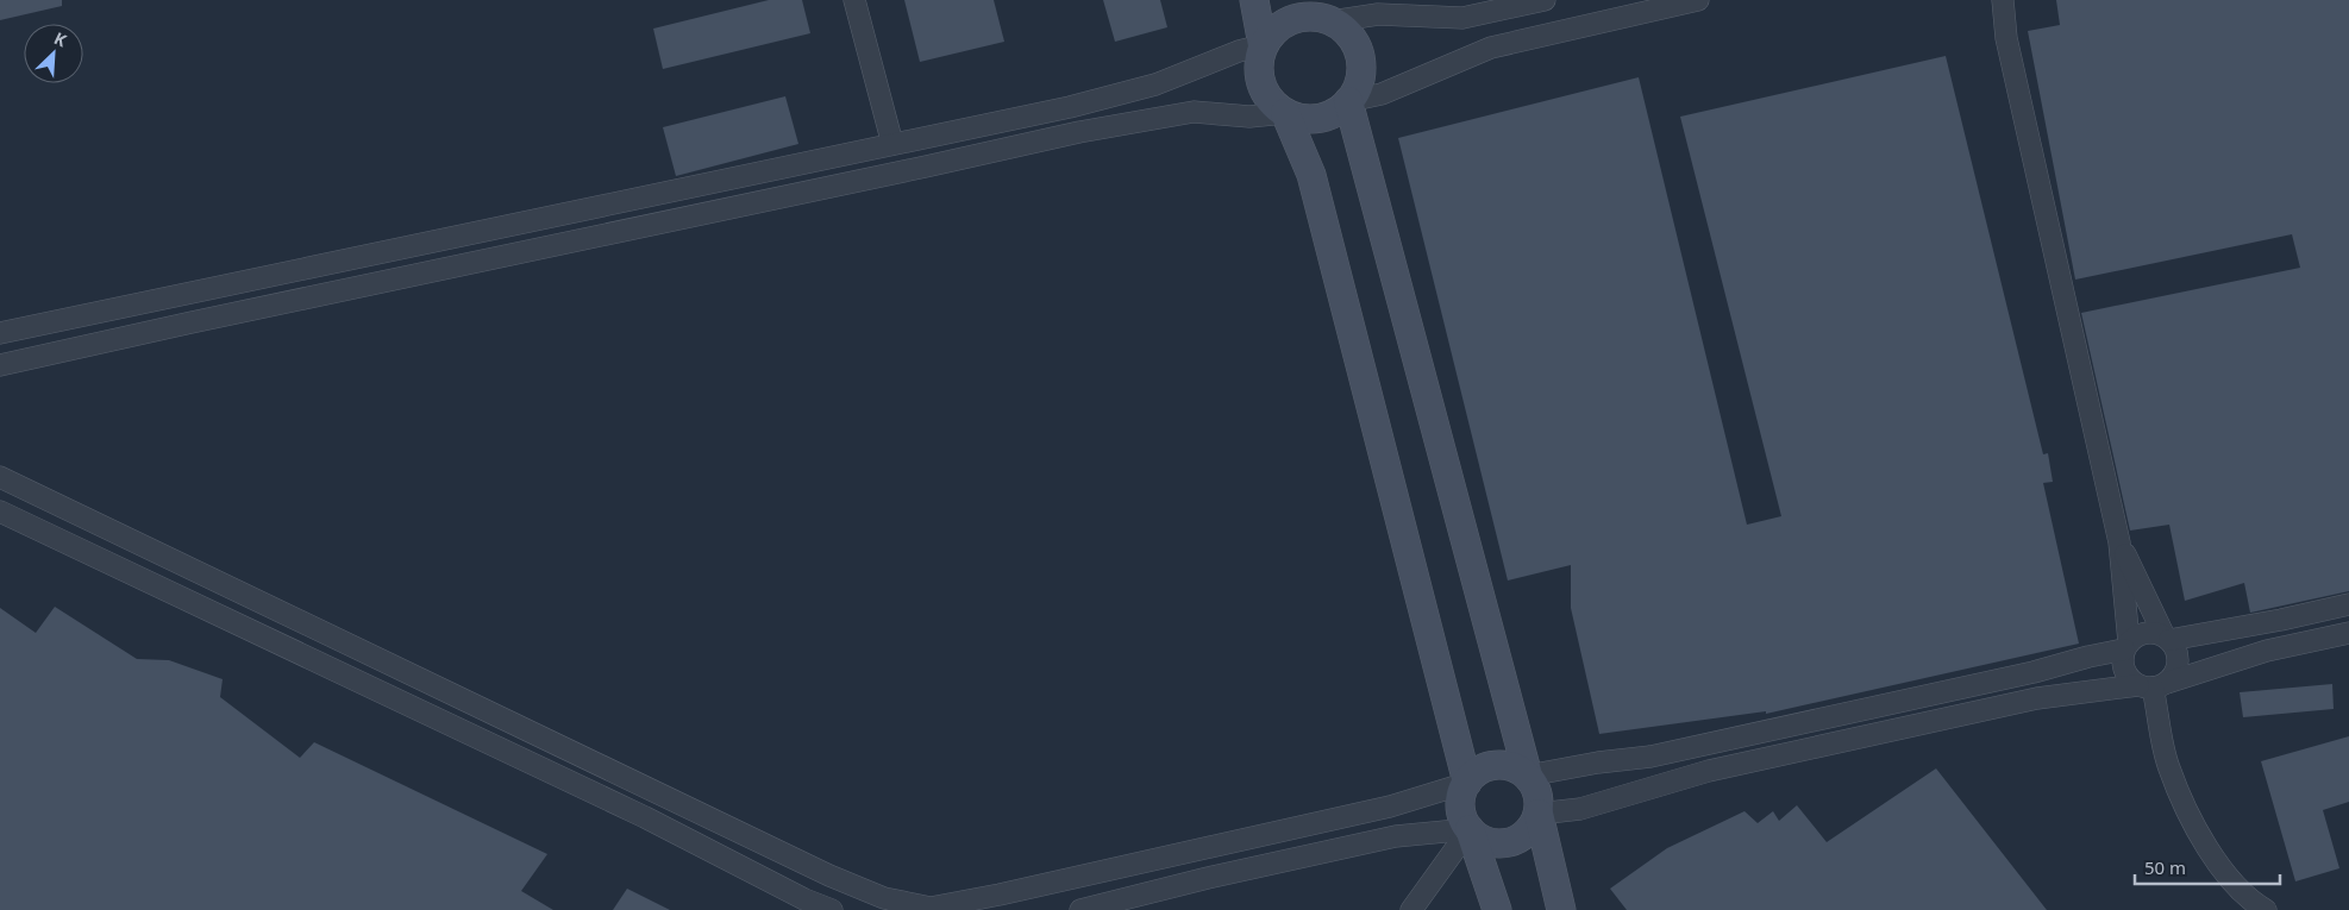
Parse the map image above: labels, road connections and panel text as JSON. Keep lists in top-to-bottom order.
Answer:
{
  "scale_bar": "50 m",
  "north": "top right"
}
